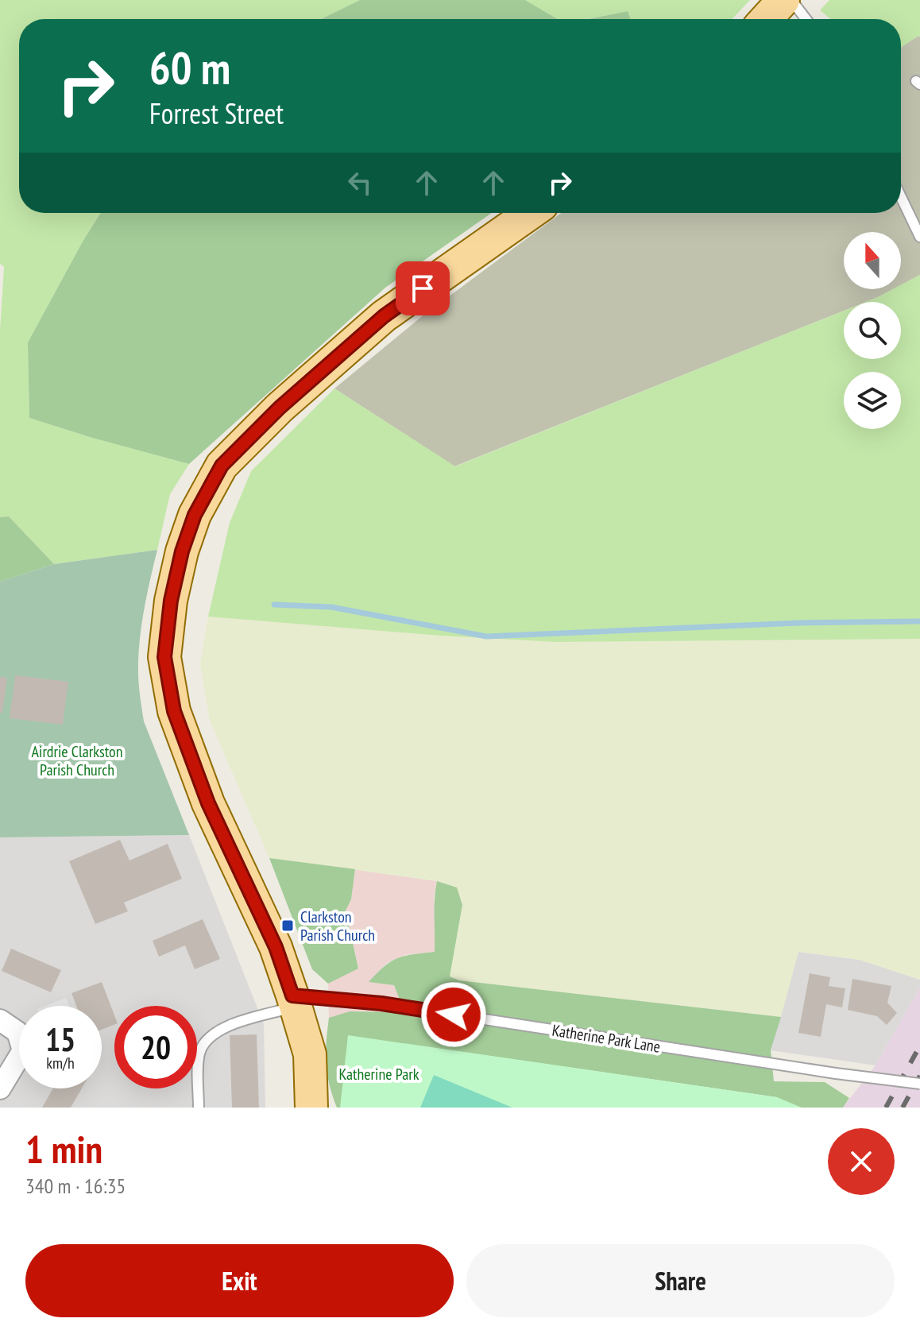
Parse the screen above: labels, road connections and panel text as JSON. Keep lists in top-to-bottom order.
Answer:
{
  "streets": {
    "lane": ["Katherine Park Lane"]
  },
  "parks": ["Airdrie Clarkston Parish Church", "Katherine Park"],
  "places": {
    "transit": ["Clarkston Parish Church"]
  },
  "north": "top",
  "page": {
    "turn": ["60 m", "Forrest Street"],
    "speed": "15 km/h",
    "limit": "20",
    "heading": ["1 min", "340 m · 16:35"],
    "buttons": ["Exit", "Share"]
  }
}
